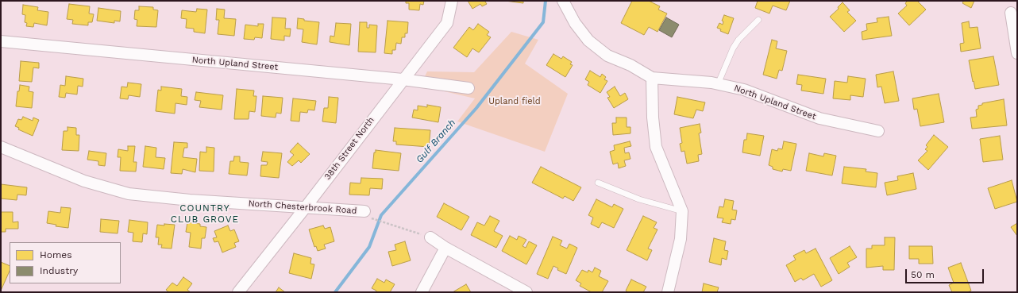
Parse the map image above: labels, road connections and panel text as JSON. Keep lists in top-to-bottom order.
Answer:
{
  "streets": {
    "street": ["North Upland Street", "38th Street North", "North Chesterbrook Road"]
  },
  "crossings": [
    ["North Upland Street", "38th Street North"],
    ["38th Street North", "North Chesterbrook Road"]
  ],
  "districts": ["COUNTRY CLUB GROVE"],
  "water": ["Gulf Branch"],
  "parks": ["Upland field"],
  "legend": ["Homes", "Industry"],
  "scale_bar": "50 m"
}
